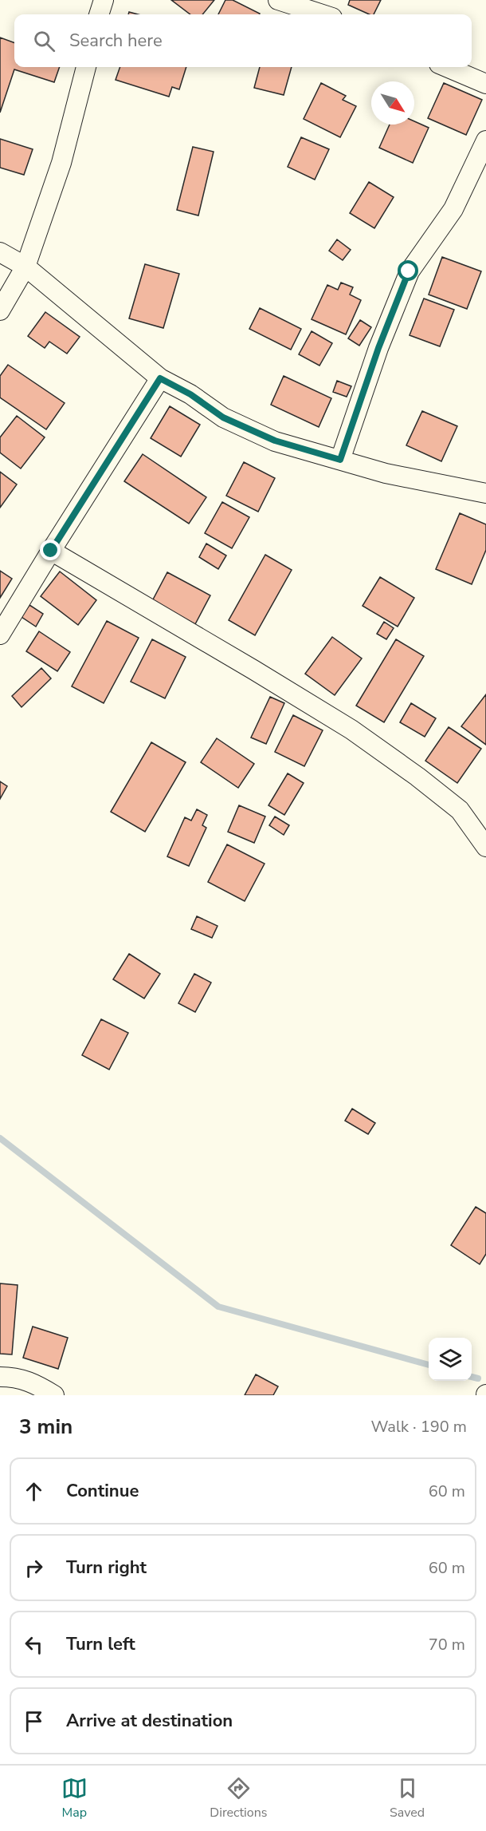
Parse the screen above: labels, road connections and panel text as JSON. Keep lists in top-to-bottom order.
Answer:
{
  "north": "bottom right",
  "page": {
    "search": "Search here",
    "heading": ["3 min", "Walk · 190 m"],
    "list": [
      ["Continue", "60 m"],
      ["Turn right", "60 m"],
      ["Turn left", "70 m"],
      "Arrive at destination"
    ],
    "nav": ["Map", "Directions", "Saved"]
  }
}
